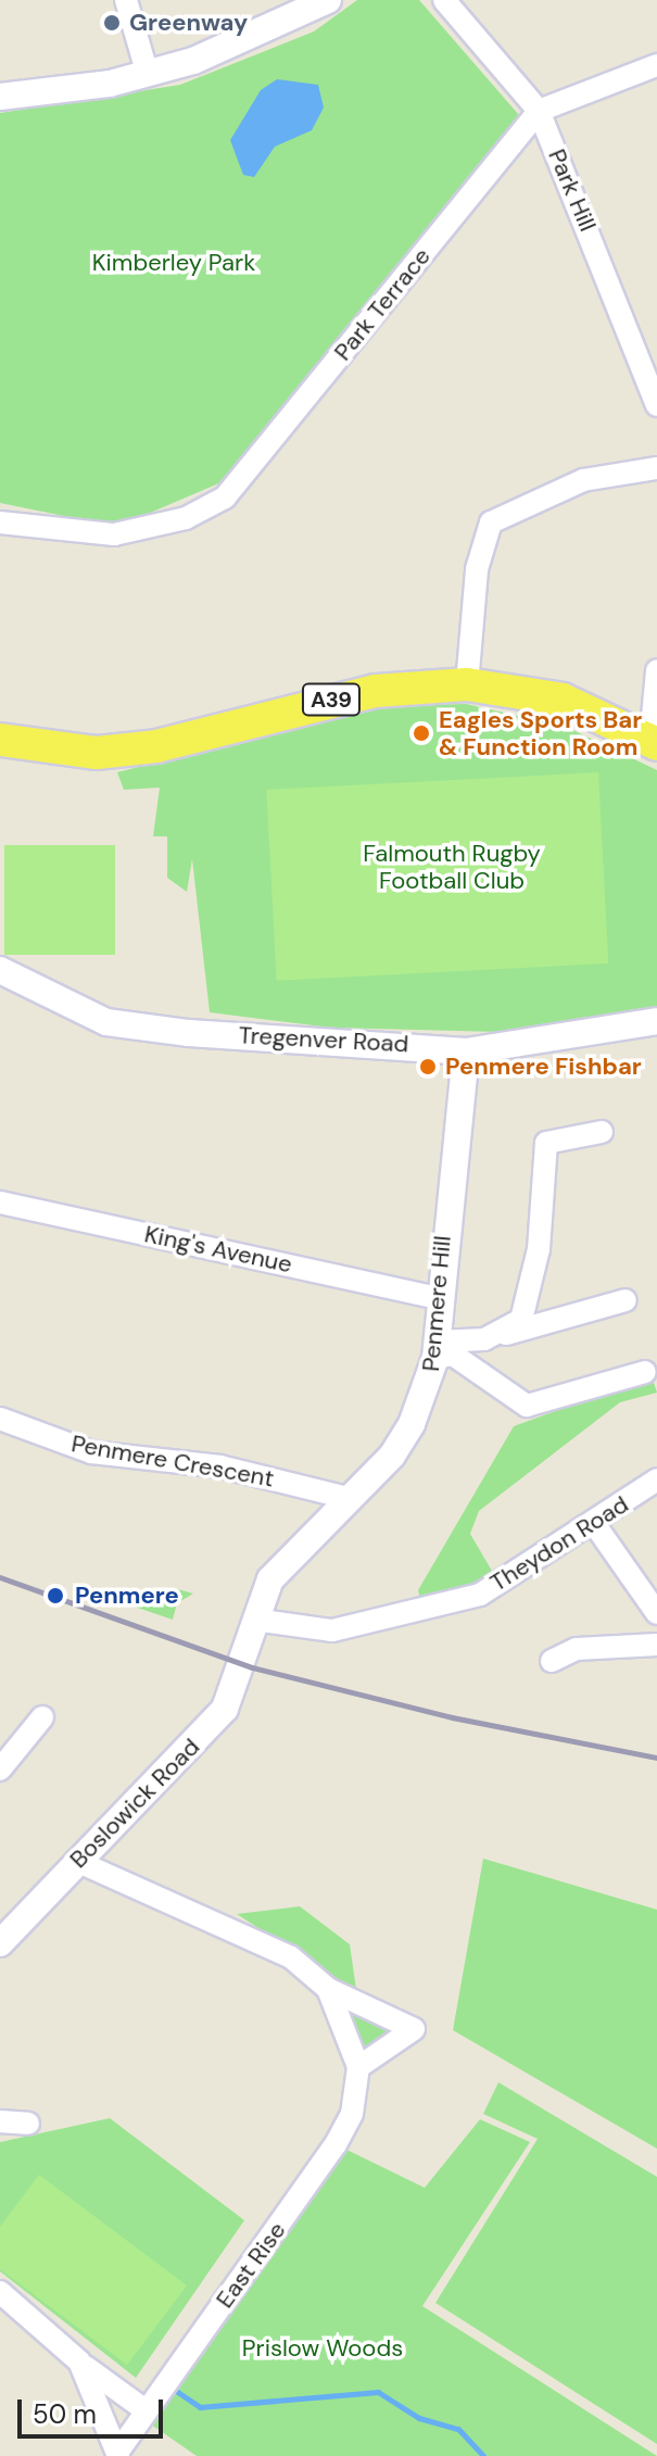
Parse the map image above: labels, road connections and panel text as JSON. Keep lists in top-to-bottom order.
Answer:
{
  "streets": {
    "main road": ["A39"],
    "street": [
      "Park Hill",
      "Park Terrace",
      "Tregenver Road",
      "King's Avenue",
      "Penmere Hill",
      "Penmere Crescent",
      "Theydon Road",
      "Boslowick Road",
      "East Rise"
    ]
  },
  "crossings": [
    ["Park Hill", "Park Terrace"],
    ["Tregenver Road", "Penmere Hill"],
    ["King's Avenue", "Penmere Hill"],
    ["Penmere Hill", "Penmere Crescent"],
    ["Penmere Hill", "Theydon Road"],
    ["Penmere Hill", "Boslowick Road"],
    ["Boslowick Road", "East Rise"]
  ],
  "parks": ["Kimberley Park", "Falmouth Rugby Football Club", "Prislow Woods"],
  "places": [
    "Greenway",
    "Eagles Sports Bar & Function Room",
    "Penmere Fishbar",
    "Penmere"
  ],
  "scale_bar": "50 m"
}
